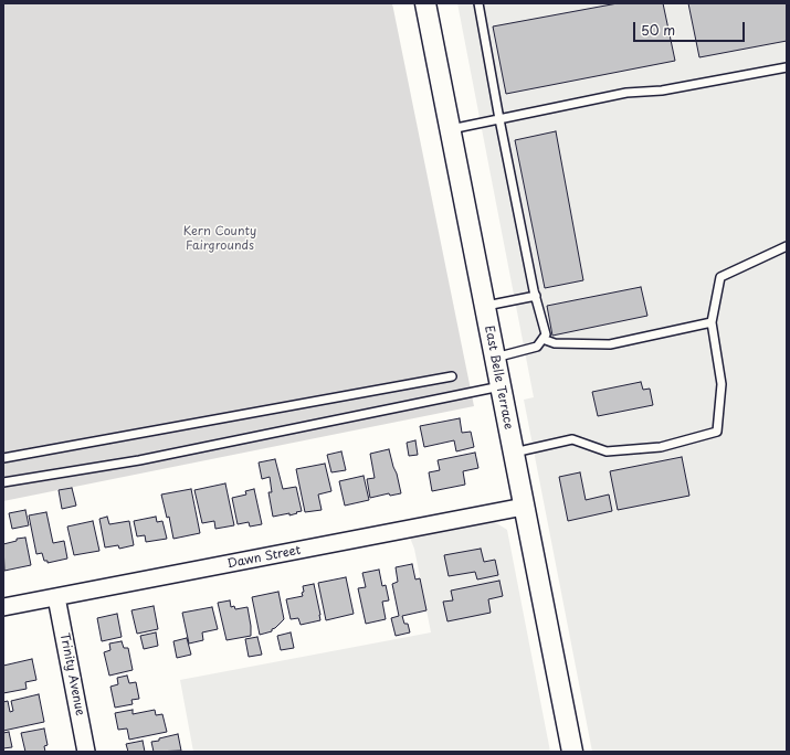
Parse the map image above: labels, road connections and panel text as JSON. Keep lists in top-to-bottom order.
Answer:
{
  "streets": {
    "street": ["East Belle Terrace", "Dawn Street", "Trinity Avenue"]
  },
  "crossings": [
    ["East Belle Terrace", "Dawn Street"],
    ["Dawn Street", "Trinity Avenue"]
  ],
  "parks": ["Kern County Fairgrounds"],
  "scale_bar": "50 m"
}
